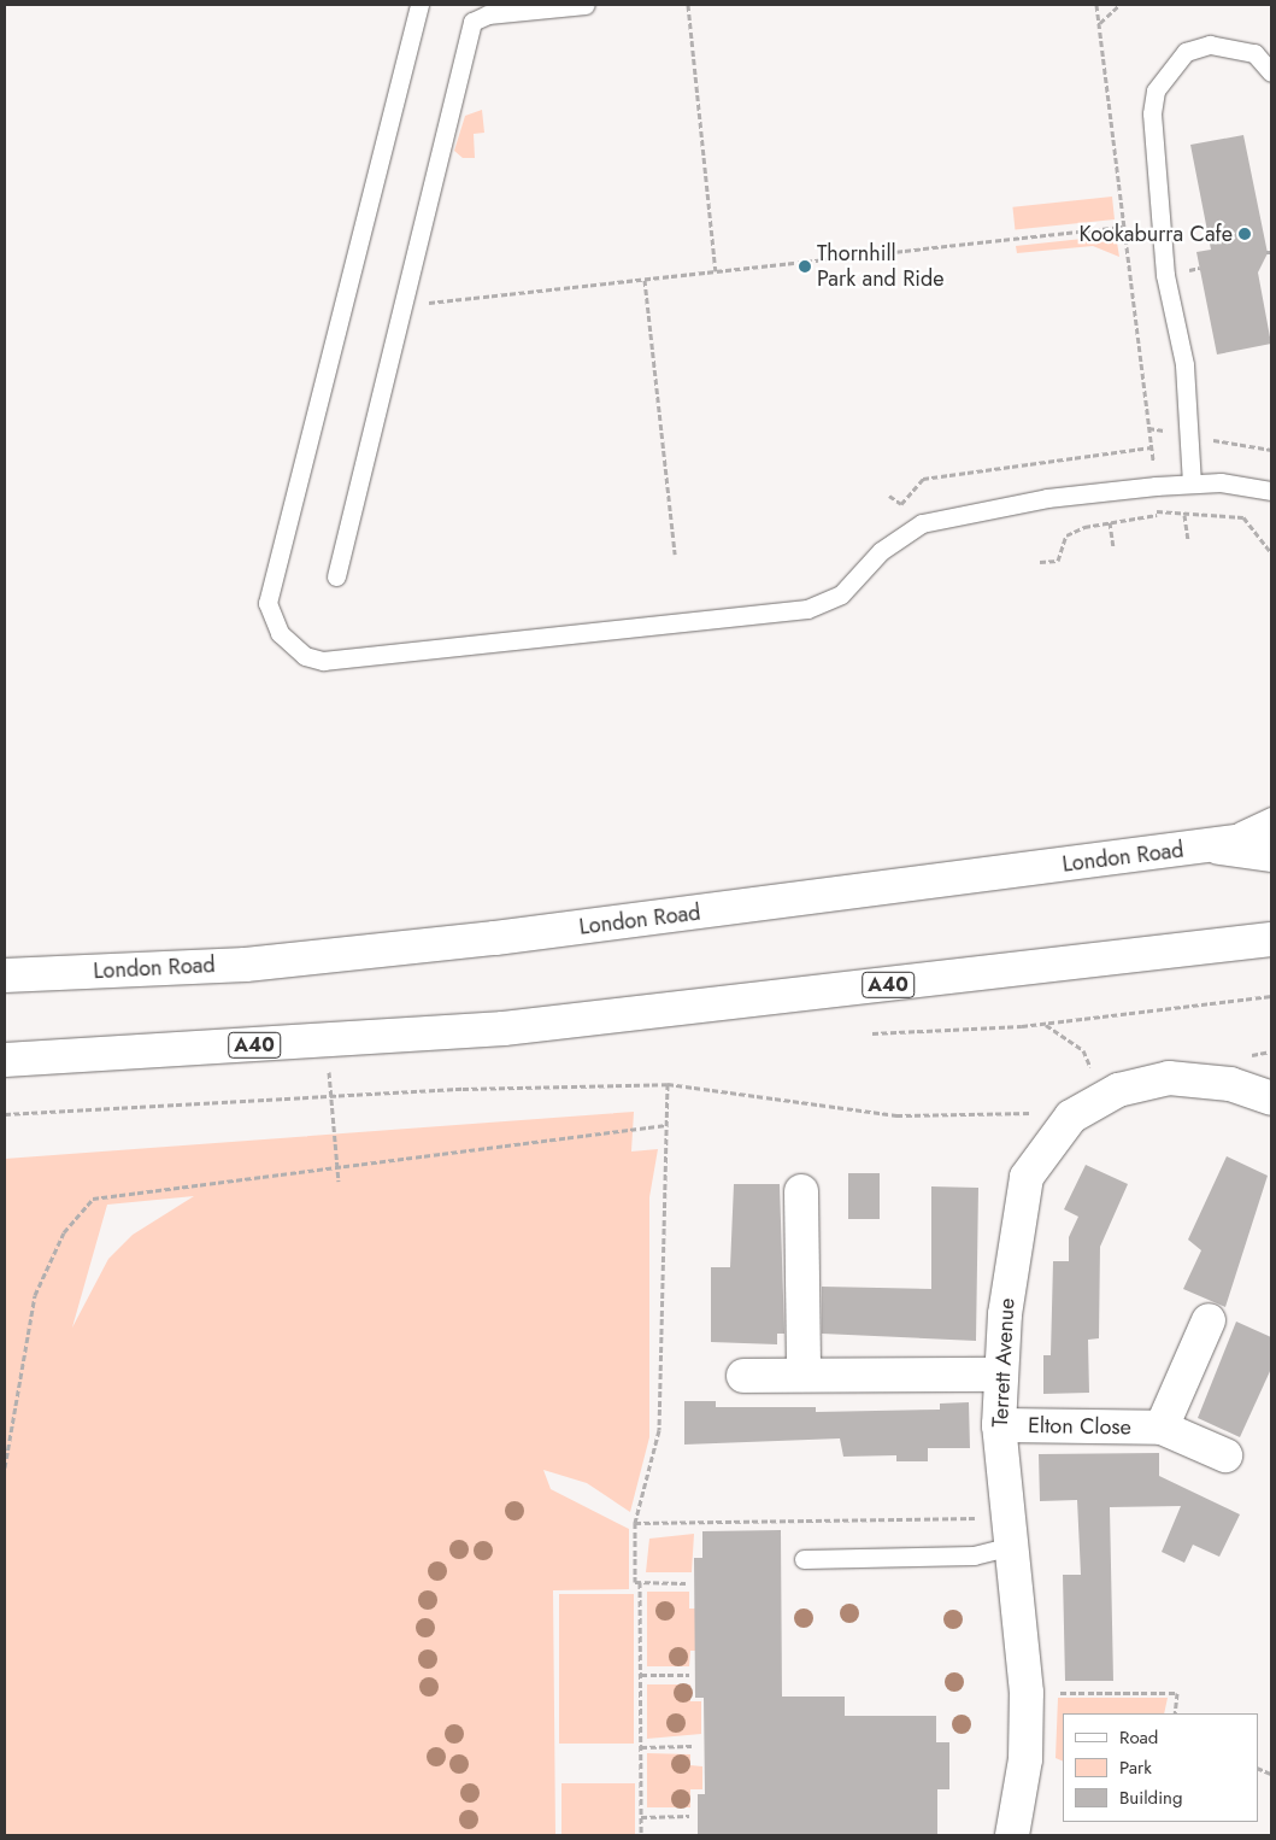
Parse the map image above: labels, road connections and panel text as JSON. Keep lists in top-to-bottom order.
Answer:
{
  "streets": {
    "main road": [
      "London Road",
      "A40",
      "Terrett Avenue",
      "Elton Close"
    ]
  },
  "crossings": [
    ["Terrett Avenue", "Elton Close"]
  ],
  "places": ["Kookaburra Cafe", "Thornhill Park and Ride"],
  "legend": ["Road", "Park", "Building"]
}
